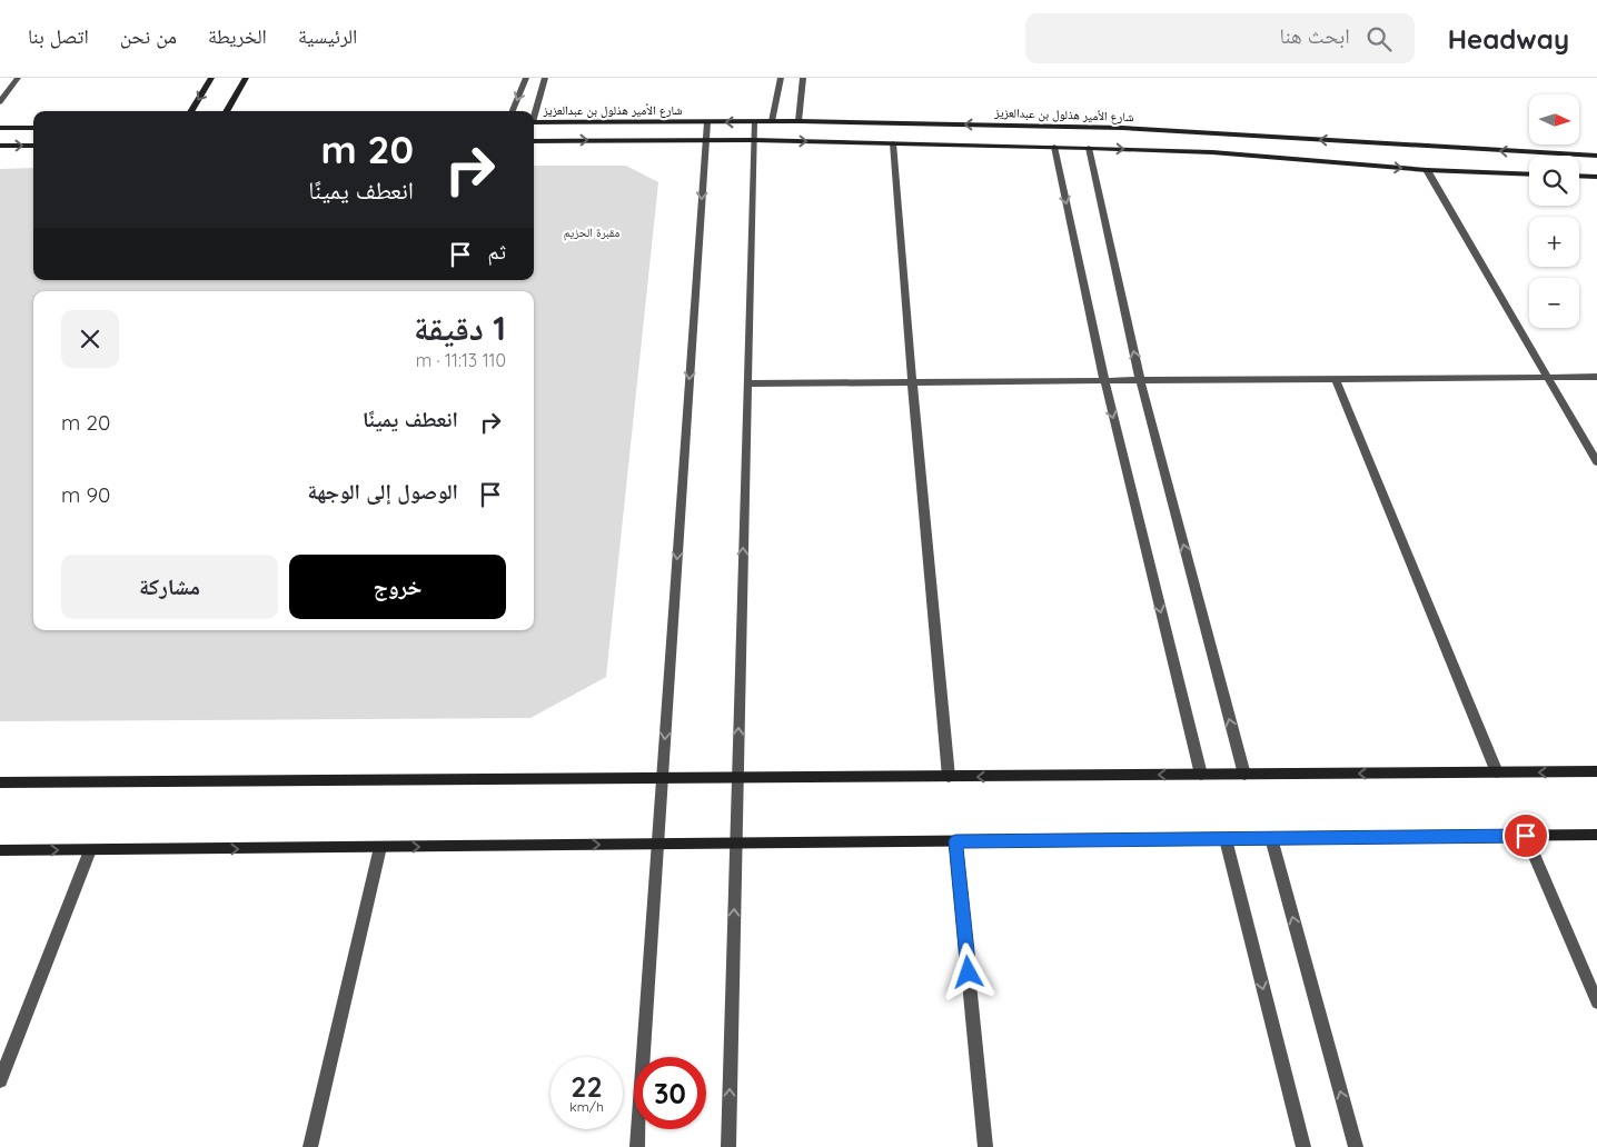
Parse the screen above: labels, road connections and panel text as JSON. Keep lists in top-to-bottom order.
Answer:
{
  "streets": {
    "street": ["شارع الأمير هذلول بن عبدالعزيز"]
  },
  "parks": ["مقبرة الحزيم"],
  "north": "right",
  "page": {
    "header": "Headway",
    "search": "ابحث هنا",
    "nav": [
      "الرئيسية",
      "الخريطة",
      "من نحن",
      "اتصل بنا"
    ],
    "map_buttons": ["+", "−"],
    "turn": ["20 m", "انعطف يمينًا"],
    "then": "ثم",
    "heading": ["1 دقيقة", "110 m · 11:13"],
    "list": [
      {
        "name": "انعطف يمينًا",
        "value": "20 m"
      },
      {
        "name": "الوصول إلى الوجهة",
        "value": "90 m"
      }
    ],
    "buttons": ["خروج", "مشاركة"],
    "speed": "22 km/h",
    "limit": "30"
  }
}
